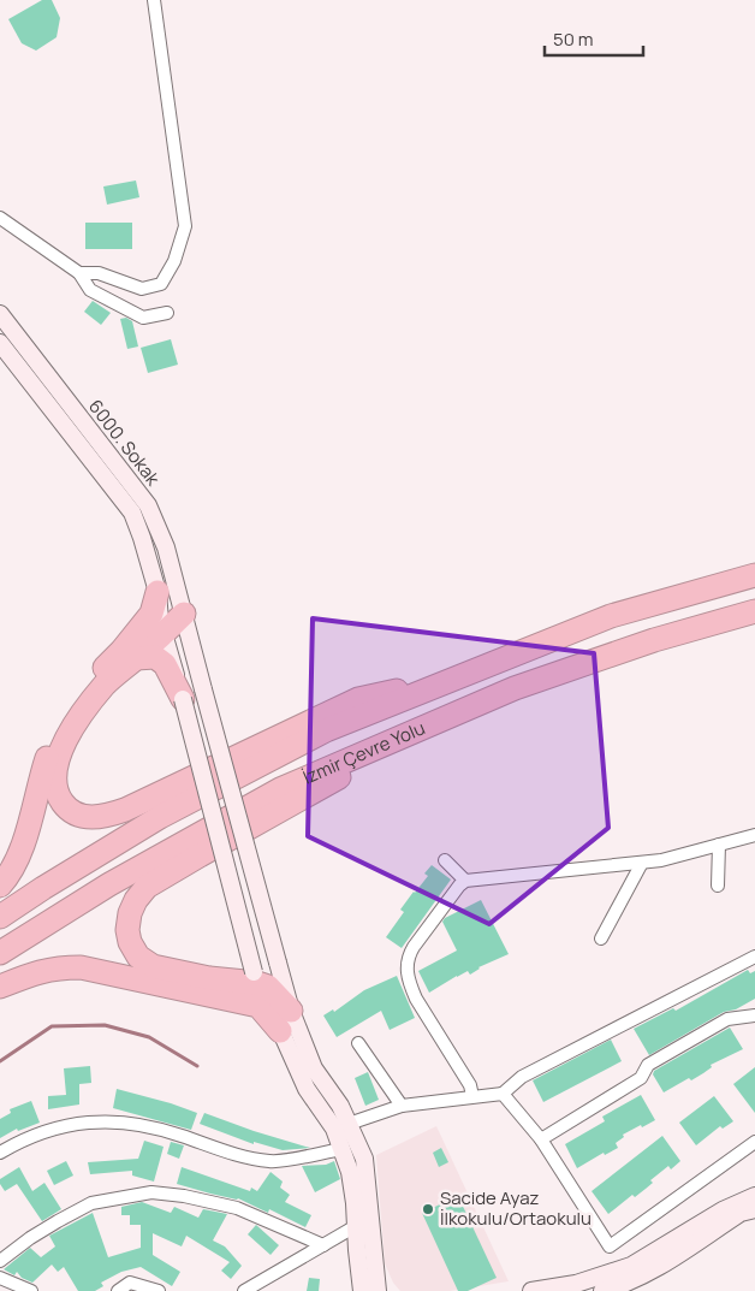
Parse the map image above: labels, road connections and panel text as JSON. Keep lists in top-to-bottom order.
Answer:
{
  "streets": {
    "highway": ["İzmir Çevre Yolu"],
    "main road": ["6000. Sokak"]
  },
  "places": ["Sacide Ayaz İlkokulu/Ortaokulu"],
  "scale_bar": "50 m"
}
